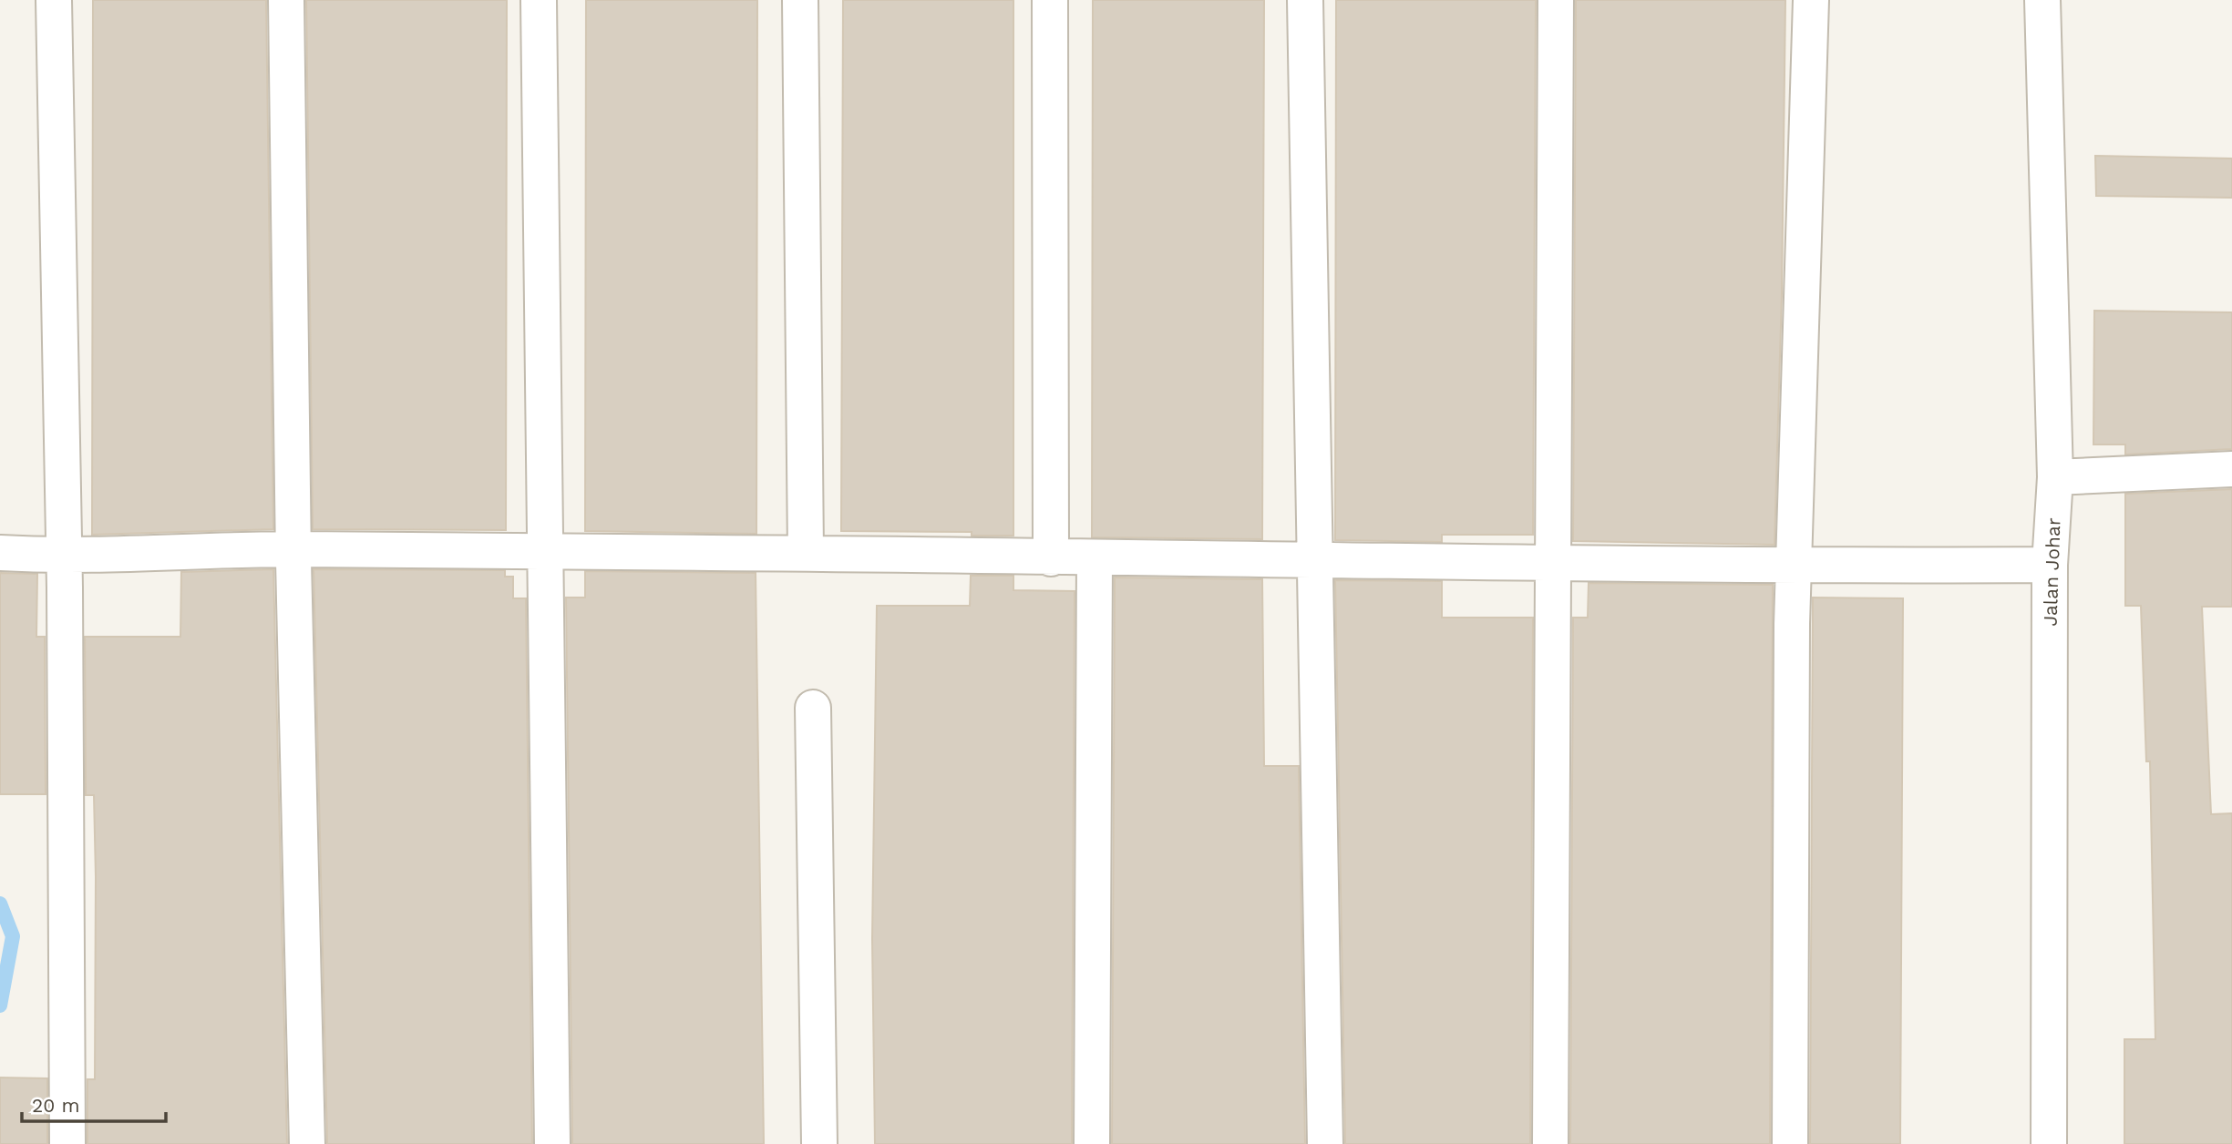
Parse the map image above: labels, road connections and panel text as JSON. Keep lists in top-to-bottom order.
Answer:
{
  "streets": {
    "street": ["Jalan Johar"]
  },
  "scale_bar": "20 m"
}
